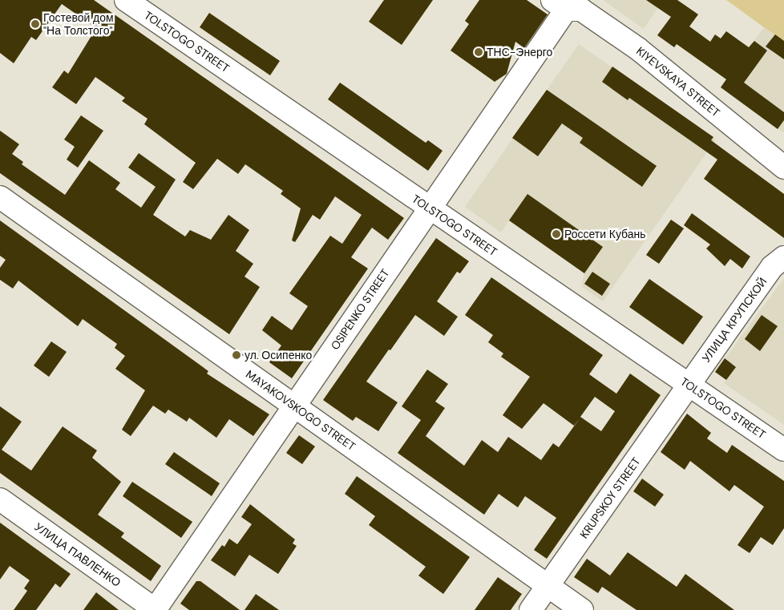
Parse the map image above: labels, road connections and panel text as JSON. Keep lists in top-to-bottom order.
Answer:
{
  "streets": {
    "street": [
      "TOLSTOGO STREET",
      "KIYEVSKAYA STREET",
      "OSIPENKO STREET",
      "УЛИЦА КРУПСКОЙ",
      "MAYAKOVSKOGO STREET",
      "KRUPSKOY STREET",
      "УЛИЦА ПАВЛЕНКО"
    ]
  },
  "crossings": [
    ["TOLSTOGO STREET", "OSIPENKO STREET"],
    ["TOLSTOGO STREET", "УЛИЦА КРУПСКОЙ"],
    ["TOLSTOGO STREET", "KRUPSKOY STREET"],
    ["KIYEVSKAYA STREET", "OSIPENKO STREET"],
    ["OSIPENKO STREET", "MAYAKOVSKOGO STREET"],
    ["OSIPENKO STREET", "УЛИЦА ПАВЛЕНКО"],
    ["УЛИЦА КРУПСКОЙ", "KRUPSKOY STREET"],
    ["MAYAKOVSKOGO STREET", "KRUPSKOY STREET"]
  ],
  "places": [
    "Гостевой дом \"На Толстого\"",
    "ТНС-Энерго",
    "Россети Кубань",
    "ул. Осипенко"
  ]
}
